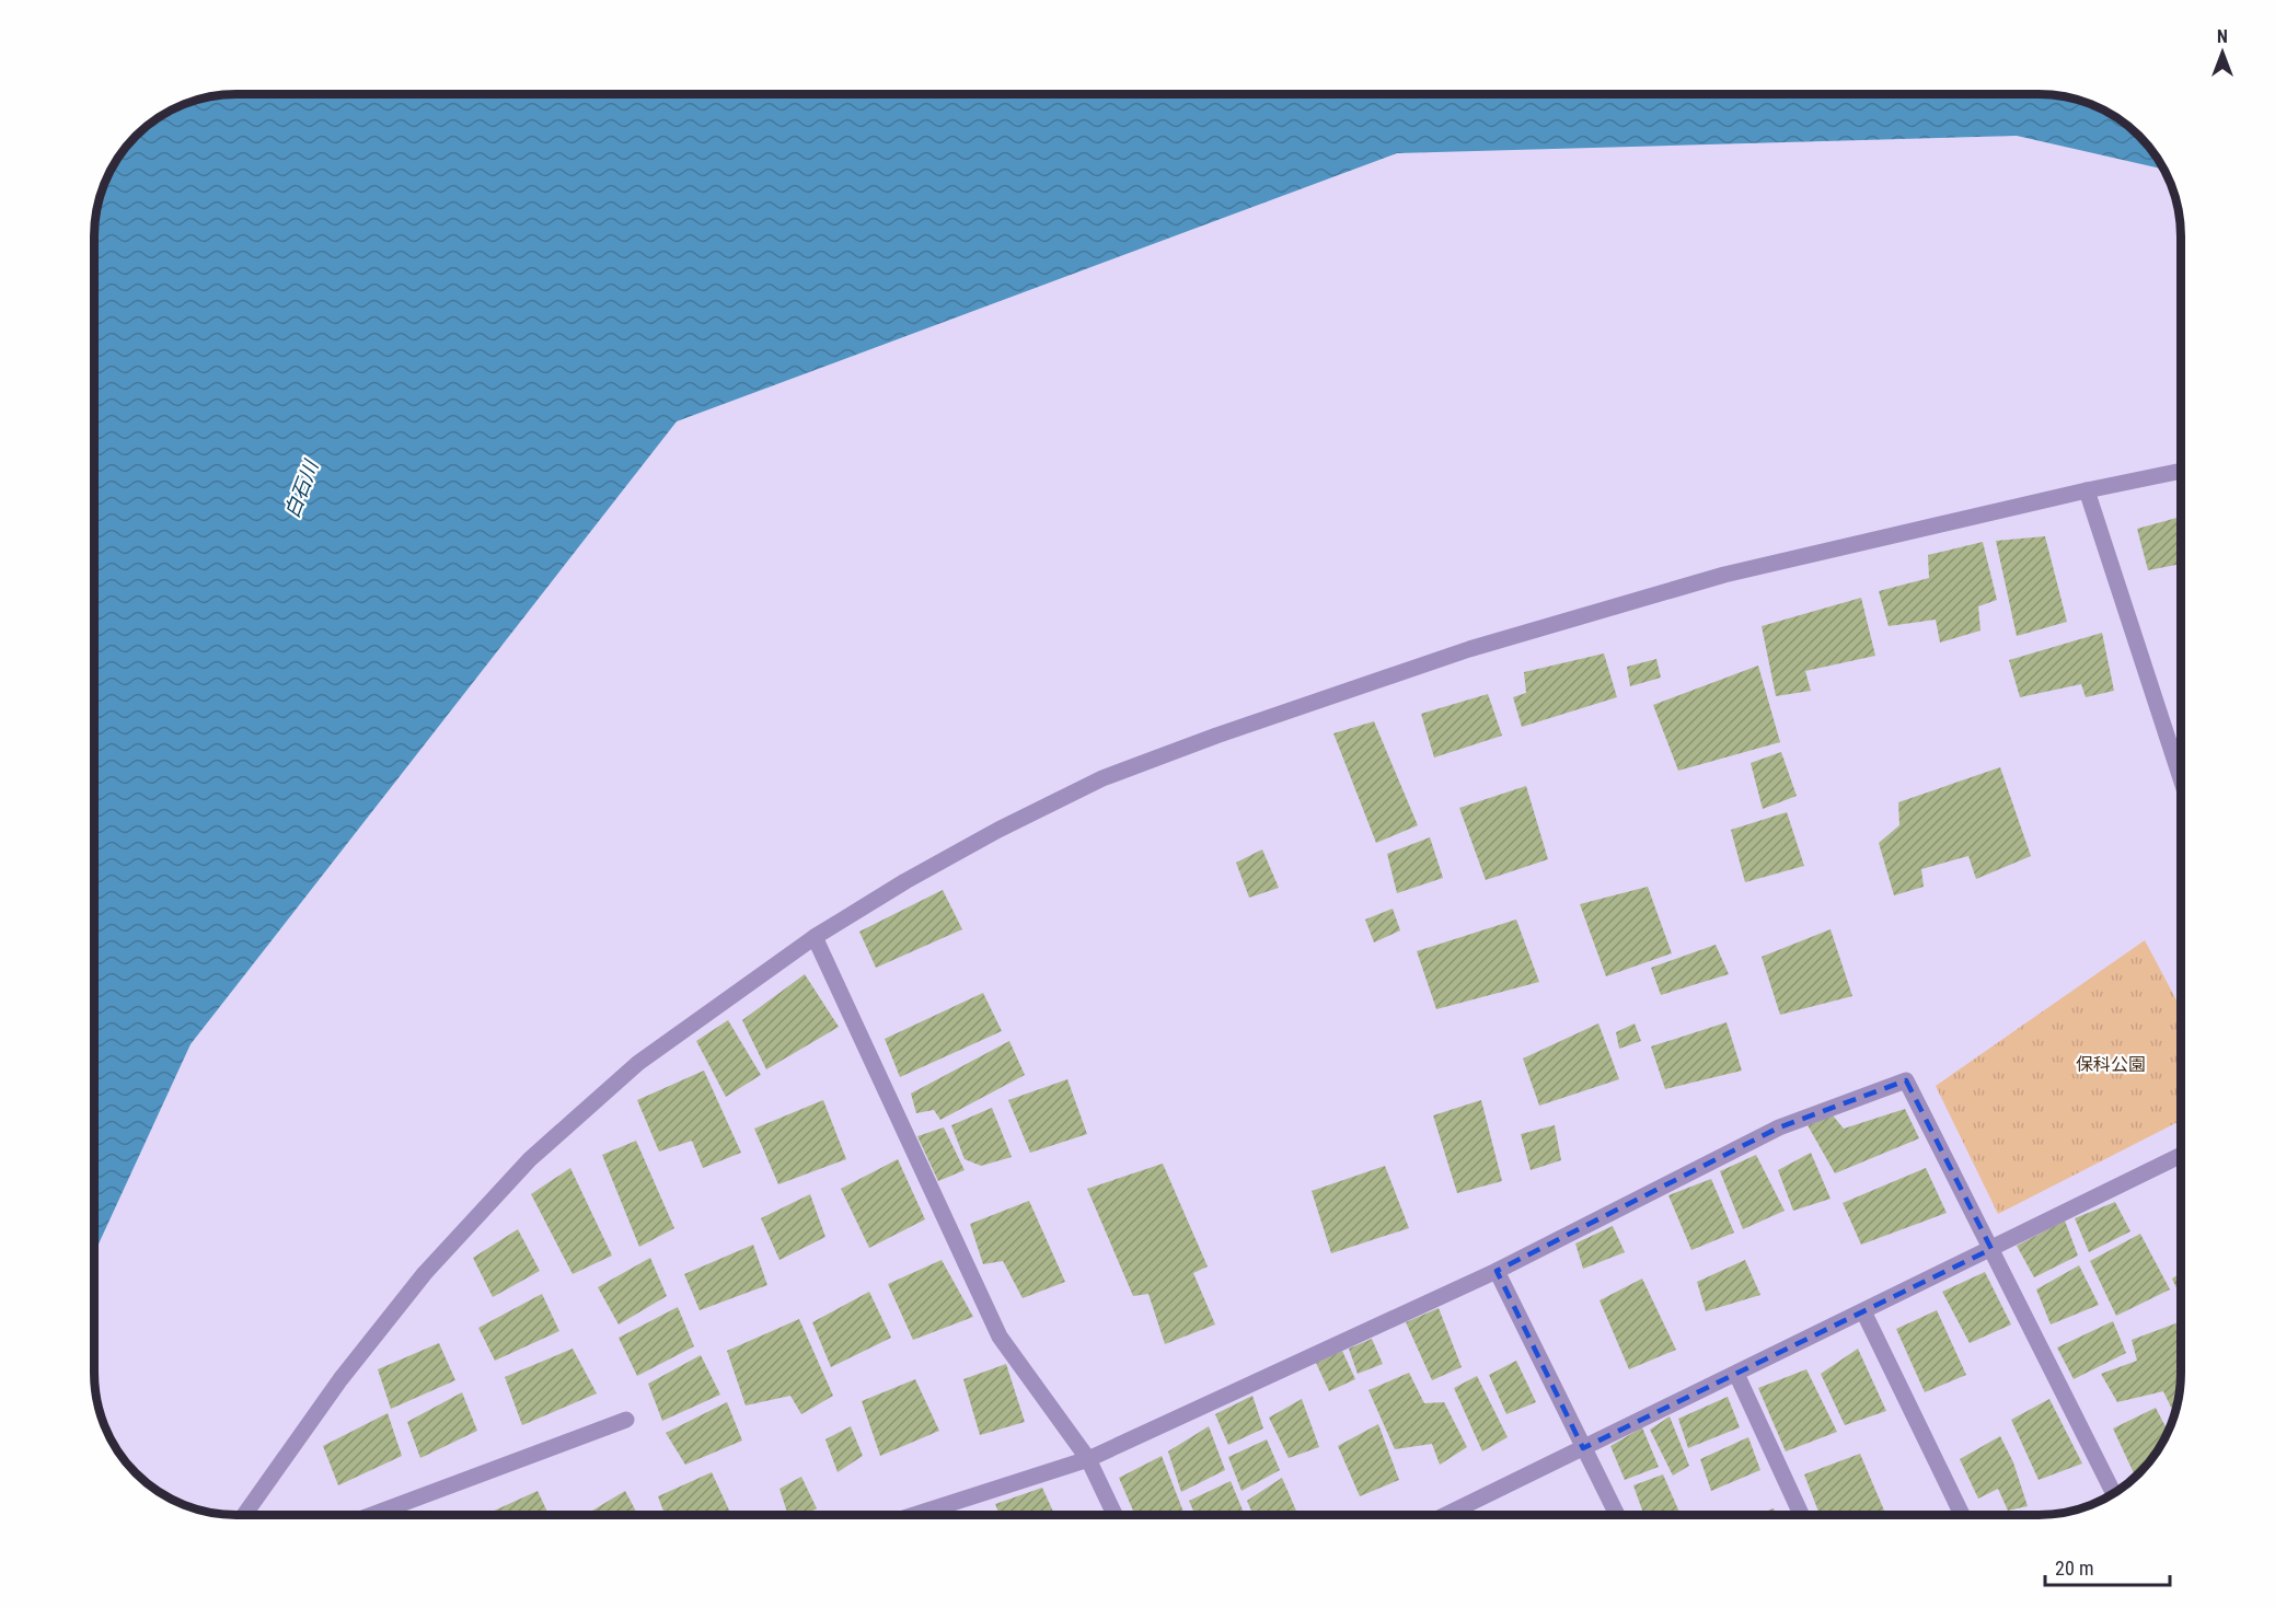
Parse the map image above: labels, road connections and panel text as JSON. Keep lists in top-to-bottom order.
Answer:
{
  "water": ["白石川"],
  "parks": ["保科公園"],
  "scale_bar": "20 m",
  "north": "top"
}
